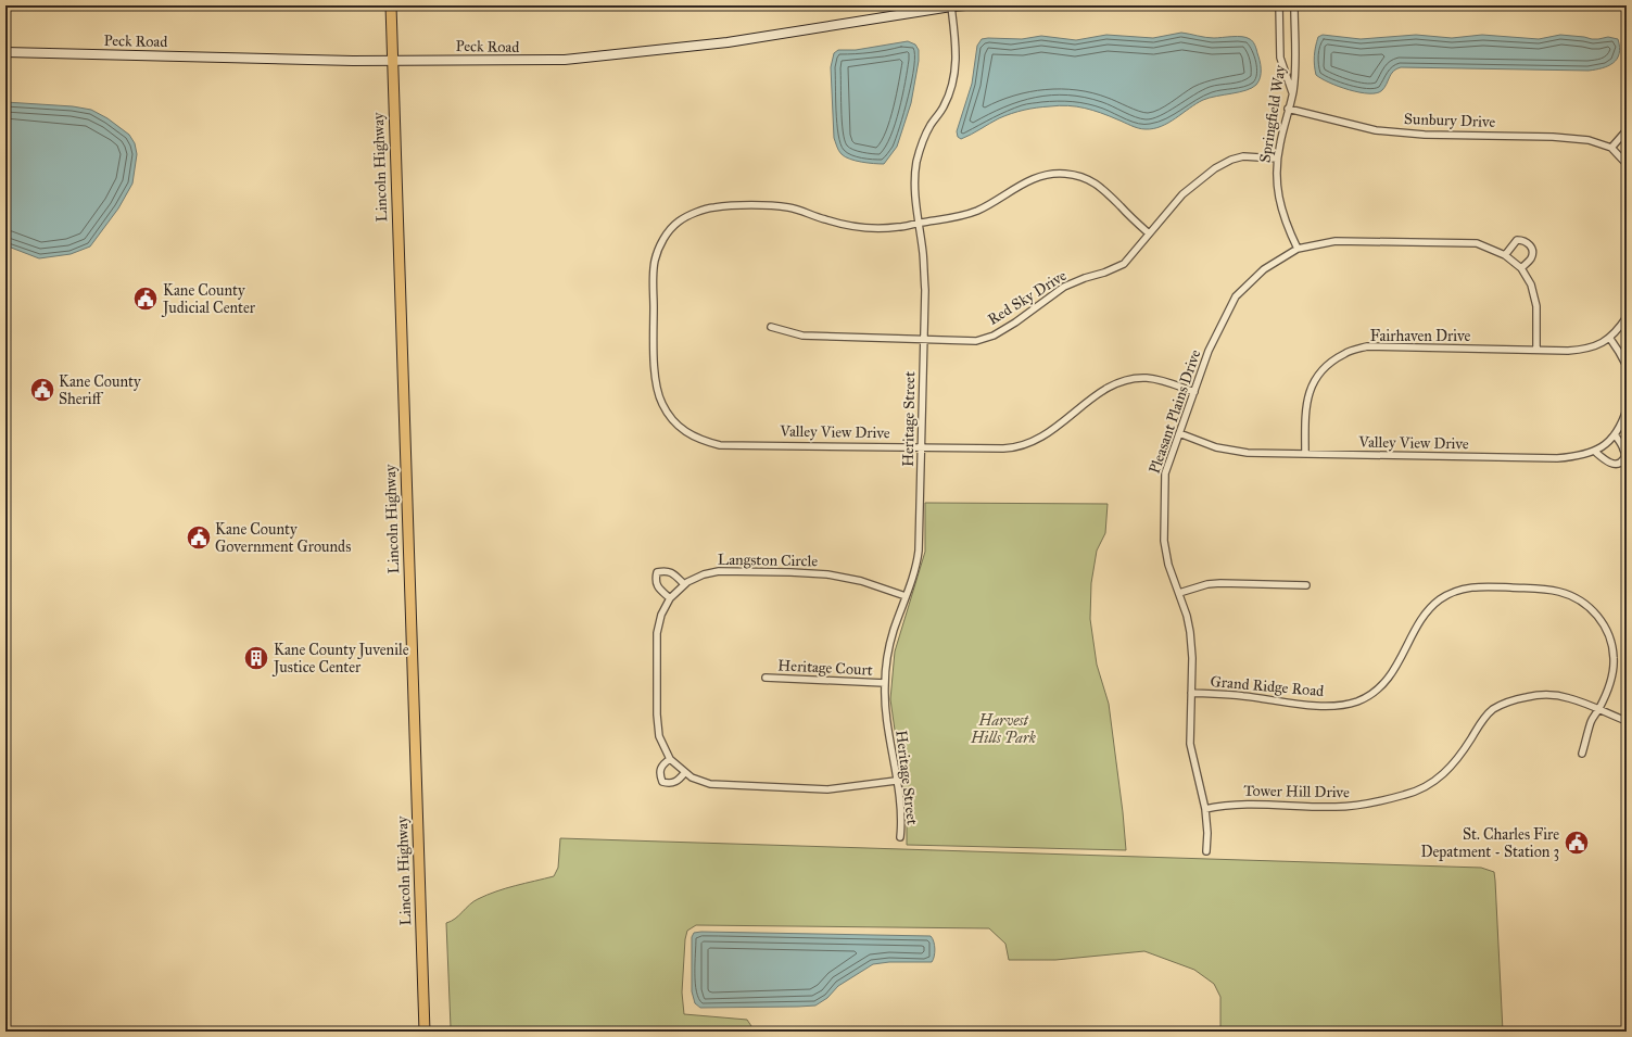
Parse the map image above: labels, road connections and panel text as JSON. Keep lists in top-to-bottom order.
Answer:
{
  "streets": {
    "main road": ["Lincoln Highway"],
    "street": [
      "Peck Road",
      "Springfield Way",
      "Sunbury Drive",
      "Red Sky Drive",
      "Fairhaven Drive",
      "Pleasant Plains Drive",
      "Heritage Street",
      "Valley View Drive",
      "Langston Circle",
      "Heritage Court",
      "Grand Ridge Road",
      "Tower Hill Drive"
    ]
  },
  "crossings": [
    ["Peck Road", "Lincoln Highway"],
    ["Peck Road", "Heritage Street"],
    ["Springfield Way", "Sunbury Drive"],
    ["Springfield Way", "Red Sky Drive"],
    ["Springfield Way", "Pleasant Plains Drive"],
    ["Red Sky Drive", "Heritage Street"],
    ["Red Sky Drive", "Valley View Drive"],
    ["Fairhaven Drive", "Pleasant Plains Drive"],
    ["Fairhaven Drive", "Valley View Drive"],
    ["Pleasant Plains Drive", "Valley View Drive"],
    ["Pleasant Plains Drive", "Grand Ridge Road"],
    ["Pleasant Plains Drive", "Tower Hill Drive"],
    ["Heritage Street", "Valley View Drive"],
    ["Heritage Street", "Langston Circle"],
    ["Heritage Street", "Heritage Court"],
    ["Grand Ridge Road", "Tower Hill Drive"]
  ],
  "parks": ["Harvest Hills Park"],
  "places": {
    "public building": [
      "Kane County Judicial Center",
      "Kane County Sheriff",
      "Kane County Government Grounds",
      "St. Charles Fire Depatment - Station 3"
    ],
    "building": ["Kane County Juvenile Justice Center"]
  }
}
